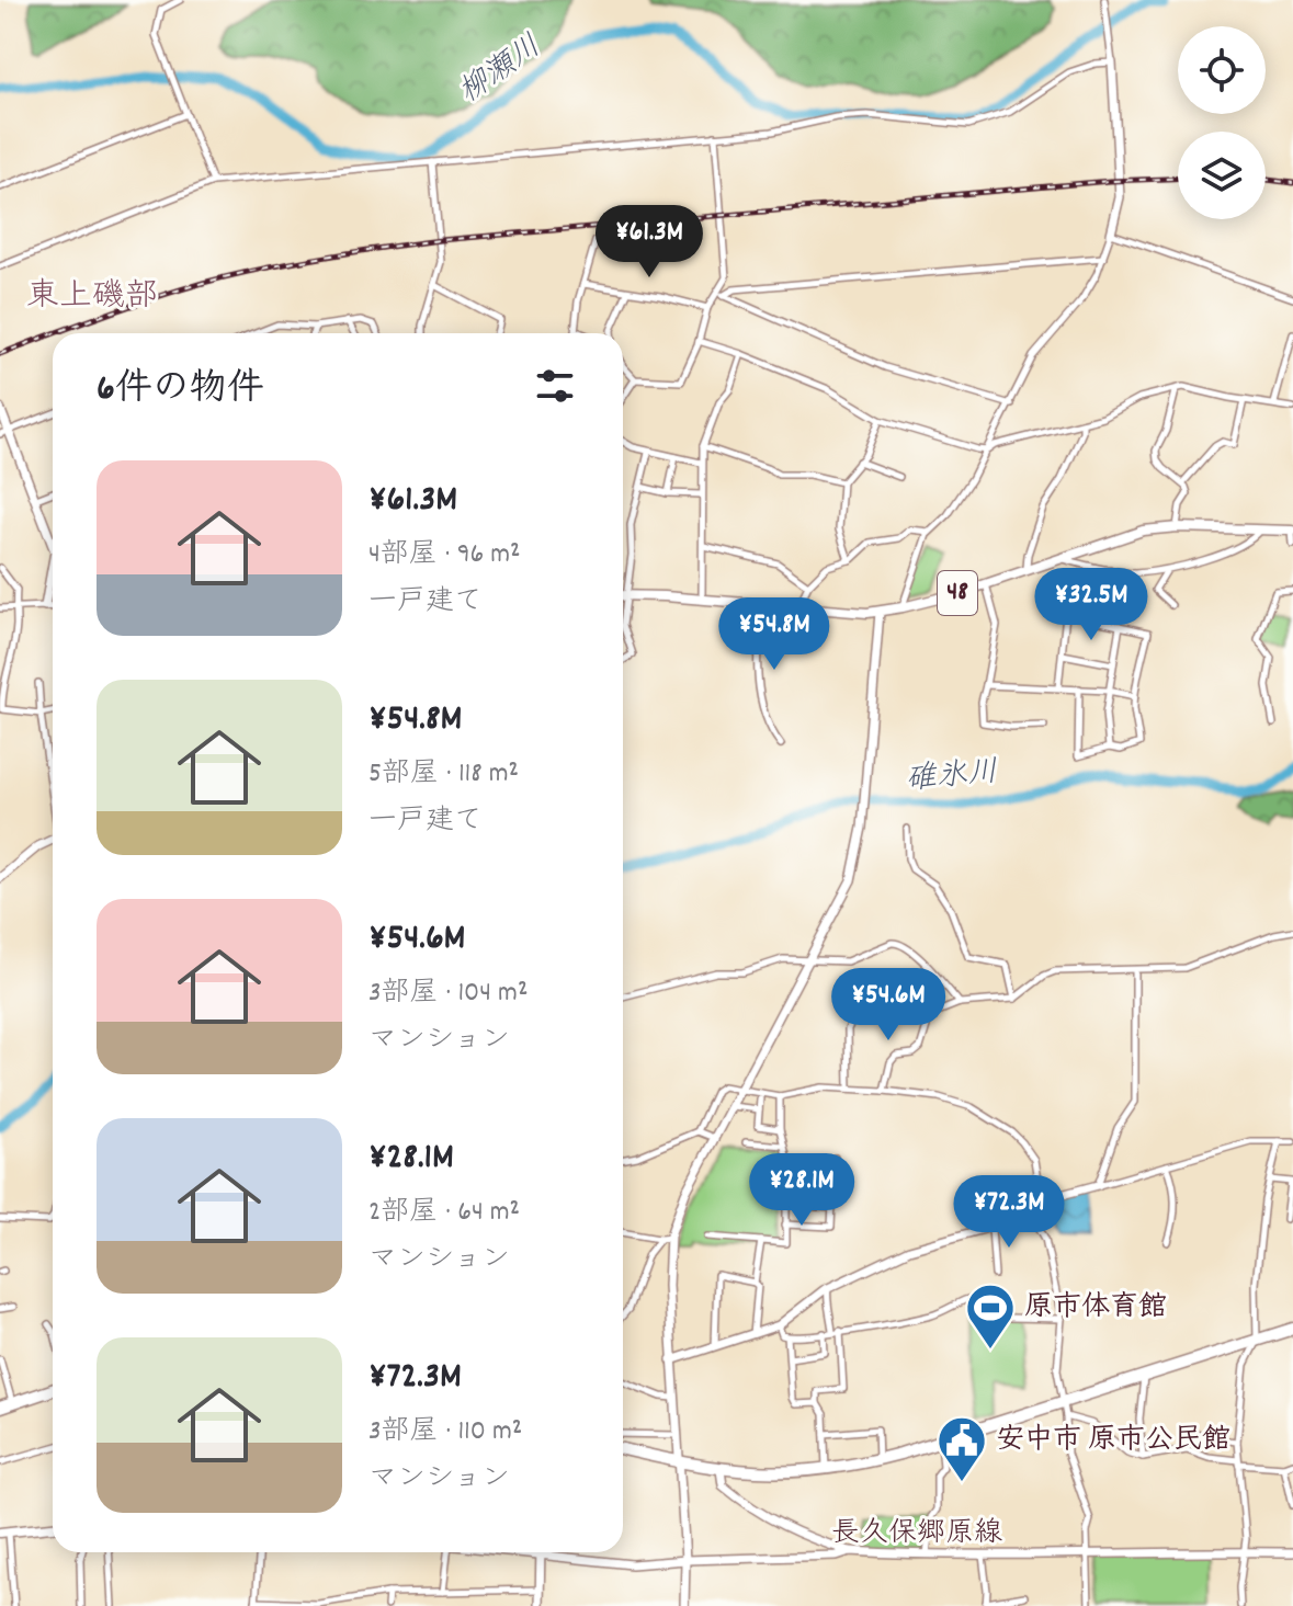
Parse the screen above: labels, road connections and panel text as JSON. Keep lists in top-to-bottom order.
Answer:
{
  "streets": {
    "main road": ["48"],
    "street": ["長久保郷原線"]
  },
  "districts": ["東上磯部"],
  "water": ["柳瀬川", "碓氷川"],
  "places": {
    "sports": ["原市体育館"],
    "public building": ["安中市 原市公民館"]
  },
  "page": {
    "price": [
      "¥61.3M",
      "¥32.5M",
      "¥54.8M",
      "¥54.6M",
      "¥28.1M",
      "¥72.3M"
    ],
    "heading": "6件の物件",
    "list": [
      {
        "name": "¥61.3M",
        "note": "4部屋 · 96 m² · 一戸建て"
      },
      {
        "name": "¥54.8M",
        "note": "5部屋 · 118 m² · 一戸建て"
      },
      {
        "name": "¥54.6M",
        "note": "3部屋 · 104 m² · マンション"
      },
      {
        "name": "¥28.1M",
        "note": "2部屋 · 64 m² · マンション"
      },
      {
        "name": "¥72.3M",
        "note": "3部屋 · 110 m² · マンション"
      }
    ]
  }
}
